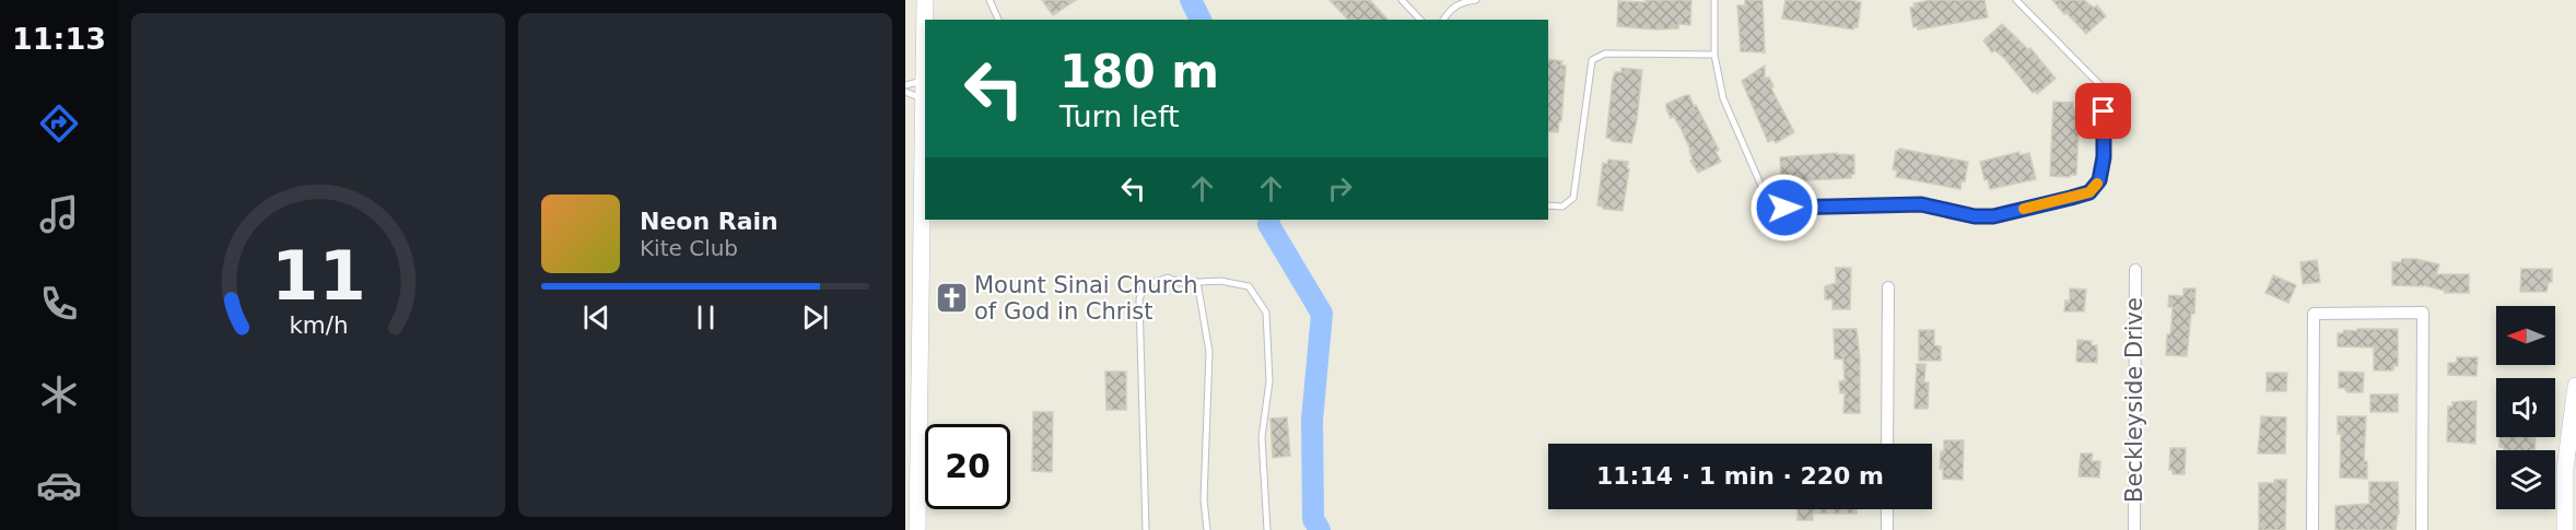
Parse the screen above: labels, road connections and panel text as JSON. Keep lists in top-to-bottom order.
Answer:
{
  "streets": {
    "street": ["Beckleyside Drive"]
  },
  "places": {
    "church": ["Mount Sinai Church of God in Christ"]
  },
  "north": "left",
  "page": {
    "tabs": "11:13",
    "turn": ["180 m", "Turn left"],
    "song": ["Neon Rain", "Kite Club"],
    "limit": "20",
    "trip": "11:14 · 1 min · 220 m",
    "gauge": ["11", "km/h"]
  }
}
